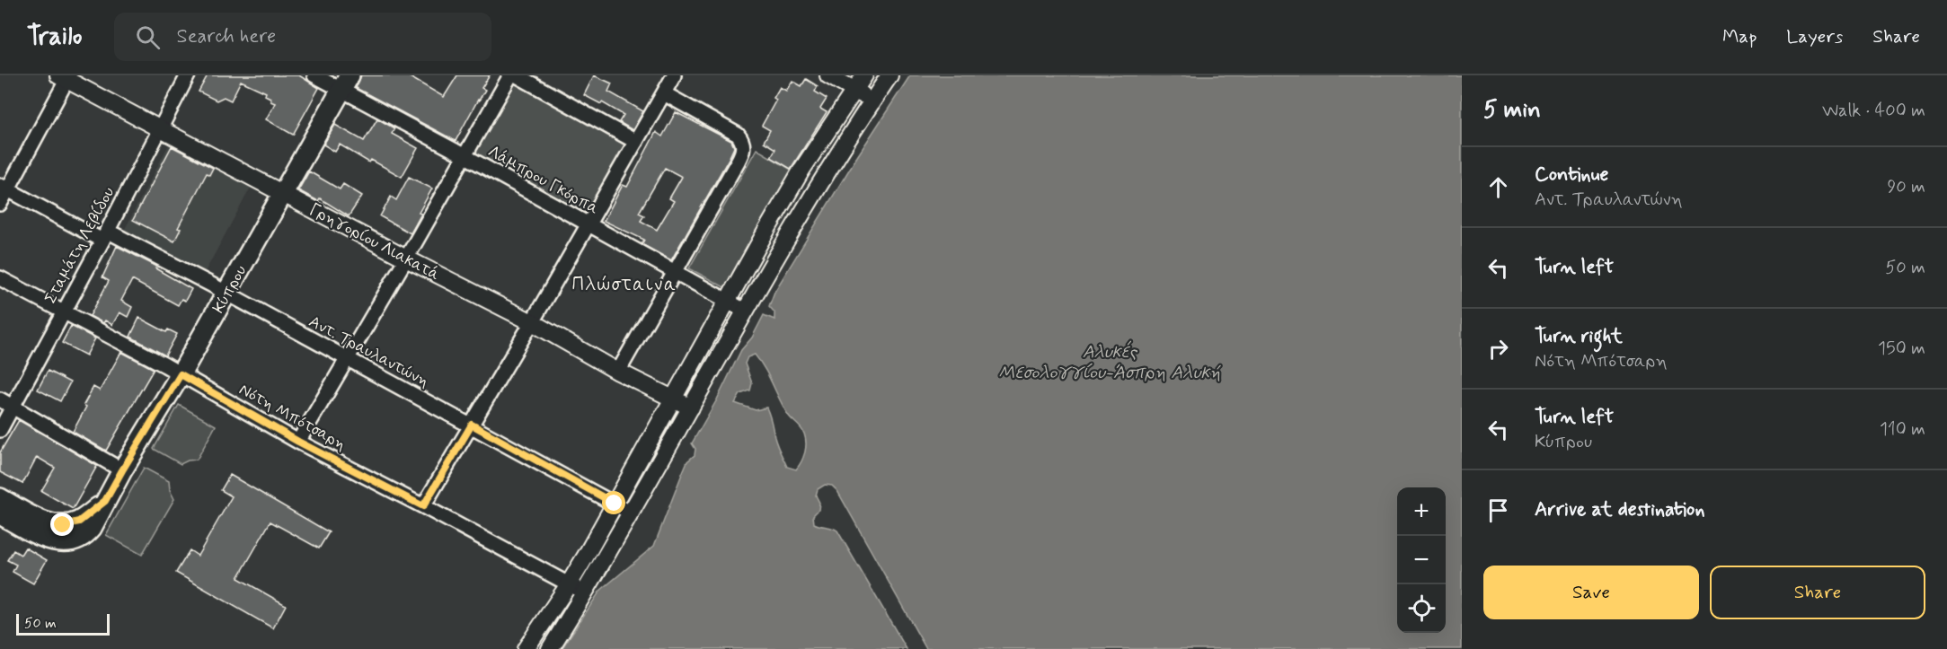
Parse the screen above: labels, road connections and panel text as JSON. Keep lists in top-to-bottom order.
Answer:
{
  "streets": {
    "main road": ["Κύπρου"],
    "street": [
      "Λάμπρου Γκόρπα",
      "Γρηγορίου Λιακατά",
      "Σταμάτη Λεβίδου",
      "Αντ. Τραυλαντώνη",
      "Νότη Μπότσαρη"
    ]
  },
  "crossings": [
    ["Λάμπρου Γκόρπα", "Κύπρου"],
    ["Γρηγορίου Λιακατά", "Σταμάτη Λεβίδου"],
    ["Γρηγορίου Λιακατά", "Κύπρου"],
    ["Σταμάτη Λεβίδου", "Αντ. Τραυλαντώνη"],
    ["Σταμάτη Λεβίδου", "Νότη Μπότσαρη"],
    ["Κύπρου", "Αντ. Τραυλαντώνη"],
    ["Κύπρου", "Νότη Μπότσαρη"]
  ],
  "districts": ["Πλώσταινα"],
  "water": ["Αλυκές Μεσολογγίου-Άσπρη Αλυκή"],
  "scale_bar": "50 m",
  "page": {
    "header": "Trailo",
    "search": "Search here",
    "nav": ["Map", "Layers", "Share"],
    "heading": ["5 min", "Walk · 400 m"],
    "list": [
      ["Continue", "Αντ. Τραυλαντώνη", "90 m"],
      ["Turn left", "50 m"],
      ["Turn right", "Νότη Μπότσαρη", "150 m"],
      ["Turn left", "Κύπρου", "110 m"],
      "Arrive at destination"
    ],
    "map_buttons": ["+", "−"],
    "buttons": ["Save", "Share"],
    "scale": "50 m"
  }
}
